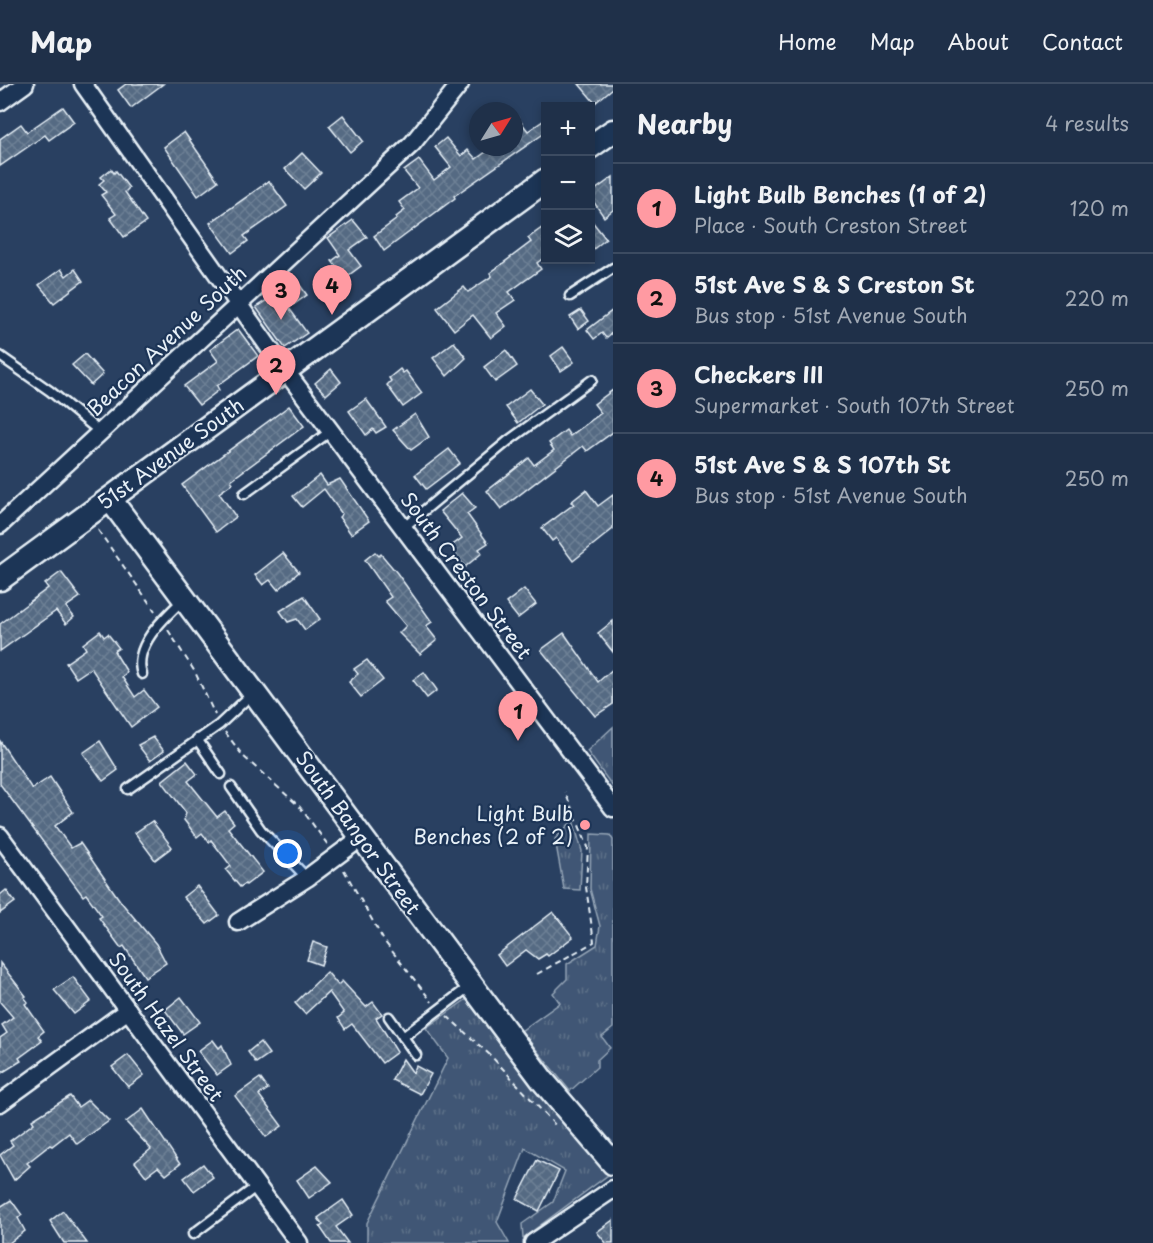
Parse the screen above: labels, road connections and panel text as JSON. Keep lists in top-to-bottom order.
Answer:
{
  "streets": {
    "street": [
      "Beacon Avenue South",
      "51st Avenue South",
      "South Creston Street",
      "South Bangor Street",
      "South Hazel Street"
    ]
  },
  "crossings": [
    ["Beacon Avenue South", "South Creston Street"],
    ["51st Avenue South", "South Creston Street"],
    ["51st Avenue South", "South Bangor Street"]
  ],
  "places": ["Light Bulb Benches (2 of 2)"],
  "north": "top right",
  "page": {
    "header": "Map",
    "nav": [
      "Home",
      "Map",
      "About",
      "Contact"
    ],
    "heading": ["Nearby", "4 results"],
    "map_buttons": ["+", "−"],
    "list": [
      {
        "mark": "1",
        "name": "Light Bulb Benches (1 of 2)",
        "note": "Place · South Creston Street",
        "value": "120 m"
      },
      {
        "mark": "2",
        "name": "51st Ave S & S Creston St",
        "note": "Bus stop · 51st Avenue South",
        "value": "220 m"
      },
      {
        "mark": "3",
        "name": "Checkers III",
        "note": "Supermarket · South 107th Street",
        "value": "250 m"
      },
      {
        "mark": "4",
        "name": "51st Ave S & S 107th St",
        "note": "Bus stop · 51st Avenue South",
        "value": "250 m"
      }
    ],
    "pins": [
      "4",
      "3",
      "2",
      "1"
    ]
  }
}
